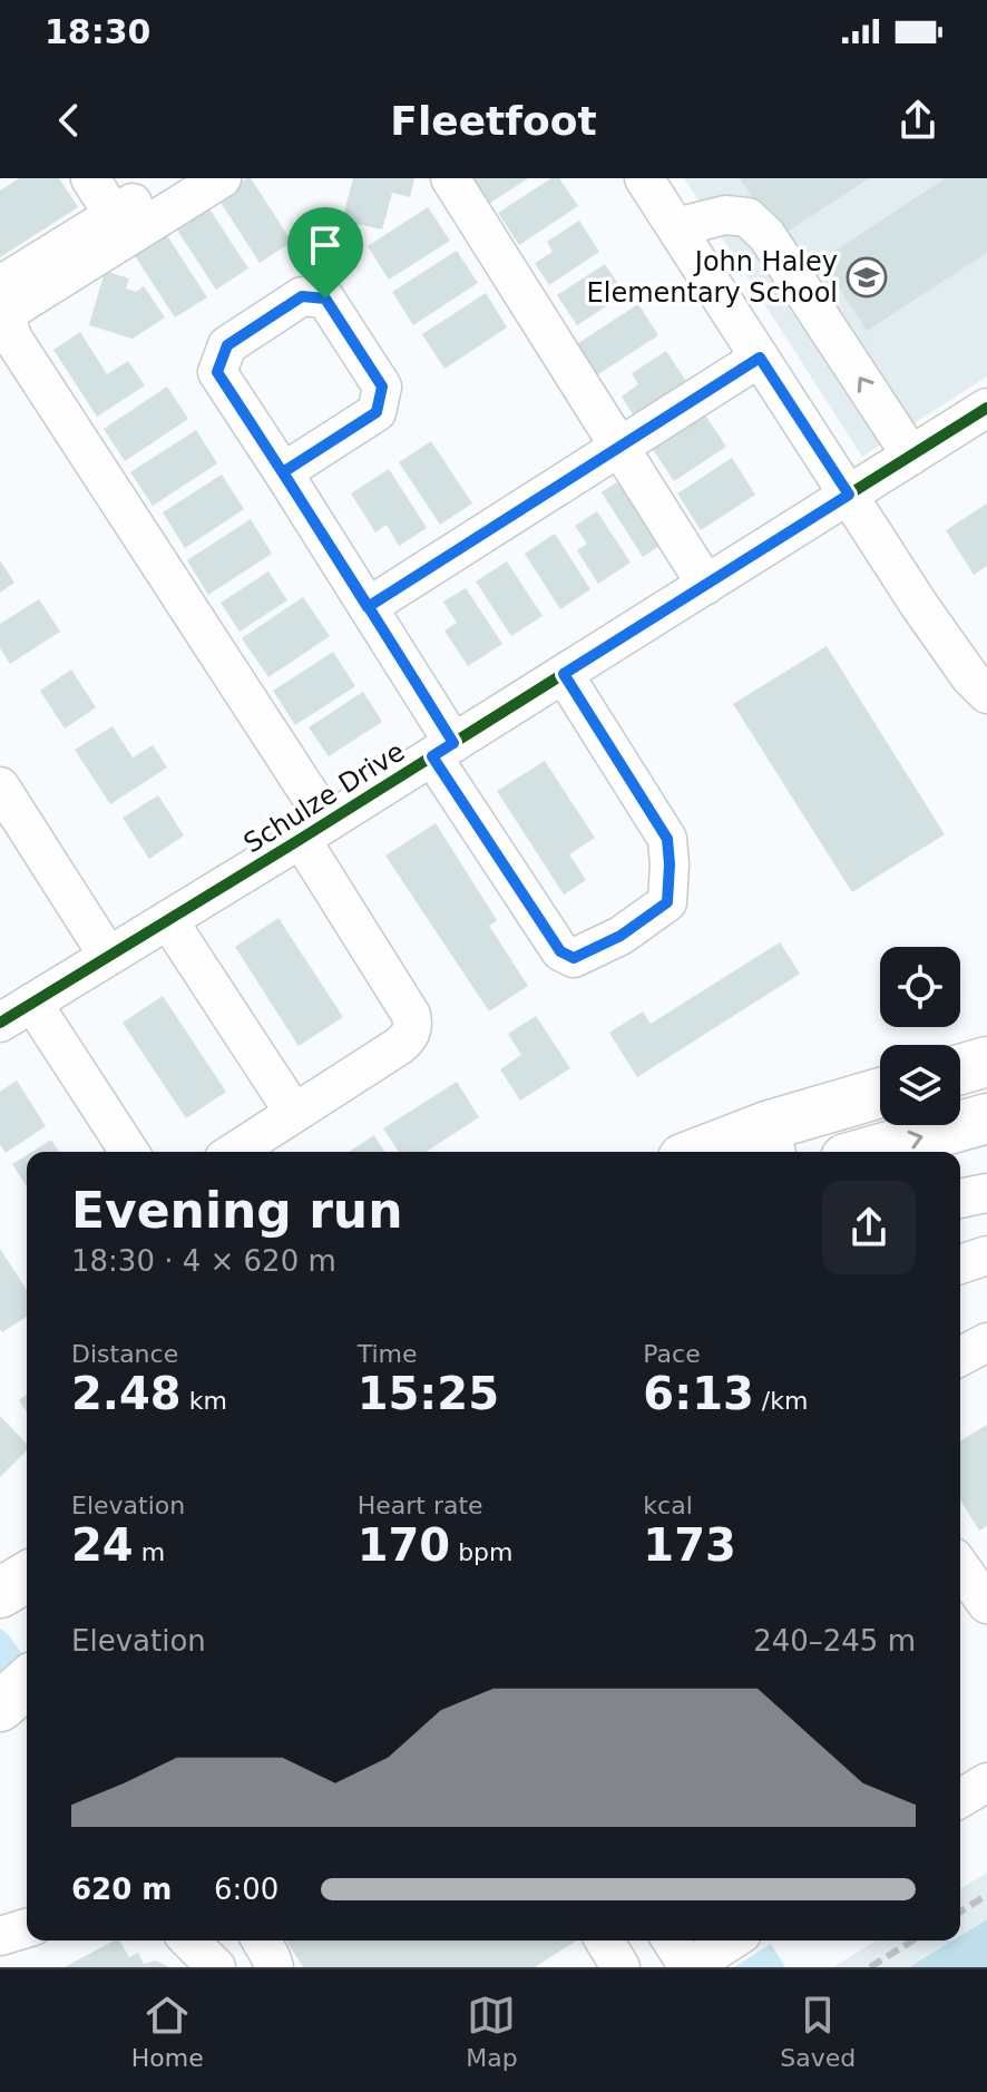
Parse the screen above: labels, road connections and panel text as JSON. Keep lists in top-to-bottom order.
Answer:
{
  "streets": {
    "street": ["Schulze Drive"]
  },
  "places": {
    "school or university": ["John Haley Elementary School"]
  },
  "page": {
    "status": "18:30",
    "header": "Fleetfoot",
    "heading": ["Evening run", "18:30 · 4 × 620 m"],
    "stats": [
      ["Distance", "2.48 km"],
      ["Time", "15:25"],
      ["Pace", "6:13 /km"],
      ["Elevation", "24 m"],
      ["Heart rate", "170 bpm"],
      ["kcal", "173"]
    ],
    "chart": ["Elevation", "240–245 m"],
    "list": [
      {
        "name": "620 m",
        "note": "6:00"
      }
    ],
    "tabs": ["Home", "Map", "Saved"]
  }
}
